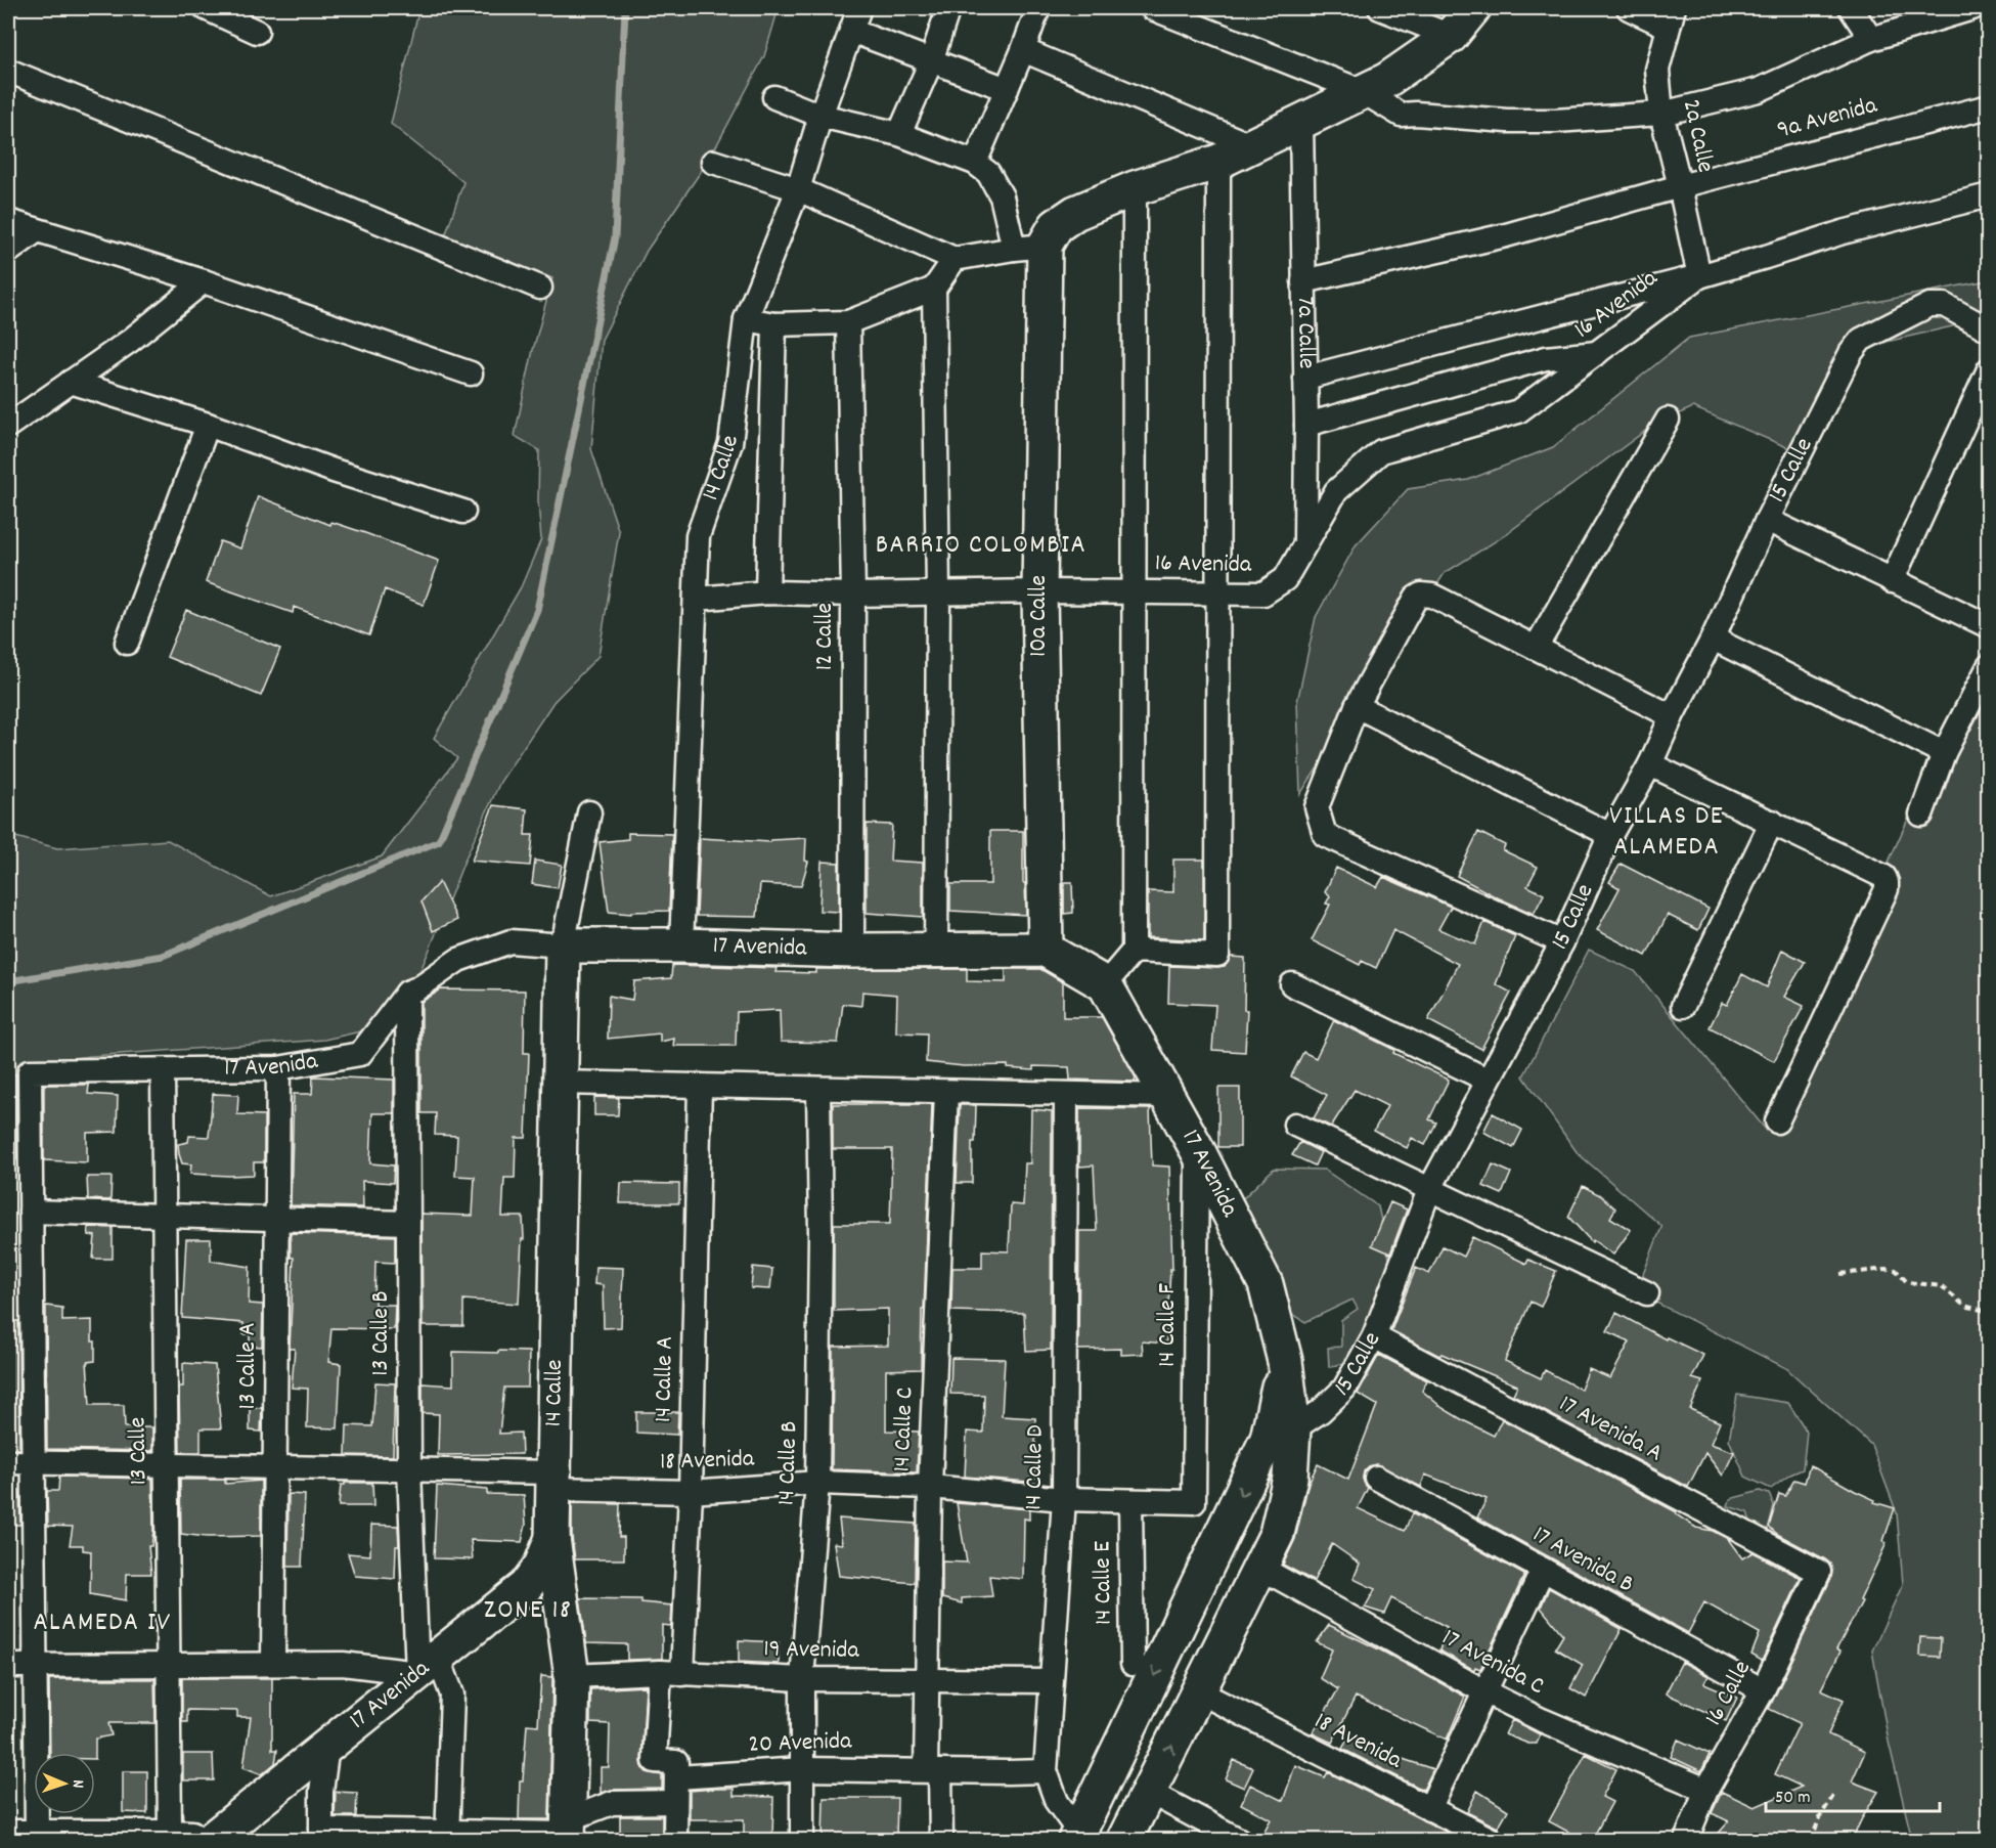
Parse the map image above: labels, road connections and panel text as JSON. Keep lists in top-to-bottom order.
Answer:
{
  "streets": {
    "street": [
      "9a Avenida",
      "2a Calle",
      "16 Avenida",
      "7a Calle",
      "14 Calle",
      "15 Calle",
      "10a Calle",
      "12 Calle",
      "17 Avenida",
      "14 Calle F",
      "13 Calle B",
      "13 Calle A",
      "14 Calle A",
      "14 Calle C",
      "17 Avenida A",
      "13 Calle",
      "18 Avenida",
      "14 Calle B",
      "14 Calle D",
      "17 Avenida B",
      "14 Calle E",
      "19 Avenida",
      "17 Avenida C",
      "16 Calle",
      "20 Avenida"
    ]
  },
  "crossings": [
    ["9a Avenida", "2a Calle"],
    ["9a Avenida", "7a Calle"],
    ["2a Calle", "16 Avenida"],
    ["16 Avenida", "7a Calle"],
    ["16 Avenida", "14 Calle"],
    ["16 Avenida", "10a Calle"],
    ["16 Avenida", "12 Calle"],
    ["14 Calle", "17 Avenida"],
    ["14 Calle", "18 Avenida"],
    ["14 Calle", "19 Avenida"],
    ["15 Calle", "17 Avenida"],
    ["15 Calle", "17 Avenida A"],
    ["10a Calle", "17 Avenida"],
    ["12 Calle", "17 Avenida"],
    ["17 Avenida", "14 Calle F"],
    ["17 Avenida", "13 Calle B"],
    ["17 Avenida", "13 Calle A"],
    ["17 Avenida", "13 Calle"],
    ["14 Calle F", "18 Avenida"],
    ["13 Calle B", "18 Avenida"],
    ["13 Calle A", "18 Avenida"],
    ["14 Calle A", "18 Avenida"],
    ["14 Calle A", "19 Avenida"],
    ["14 Calle A", "20 Avenida"],
    ["14 Calle C", "18 Avenida"],
    ["14 Calle C", "19 Avenida"],
    ["14 Calle C", "20 Avenida"],
    ["17 Avenida A", "16 Calle"],
    ["13 Calle", "18 Avenida"],
    ["18 Avenida", "14 Calle B"],
    ["18 Avenida", "14 Calle D"],
    ["18 Avenida", "14 Calle E"],
    ["14 Calle B", "19 Avenida"],
    ["14 Calle B", "20 Avenida"],
    ["14 Calle D", "19 Avenida"],
    ["14 Calle D", "20 Avenida"],
    ["17 Avenida B", "16 Calle"],
    ["17 Avenida C", "16 Calle"]
  ],
  "districts": [
    "BARRIO COLOMBIA",
    "VILLAS DE ALAMEDA",
    "ZONE 18",
    "ALAMEDA IV"
  ],
  "scale_bar": "50 m",
  "north": "right"
}
